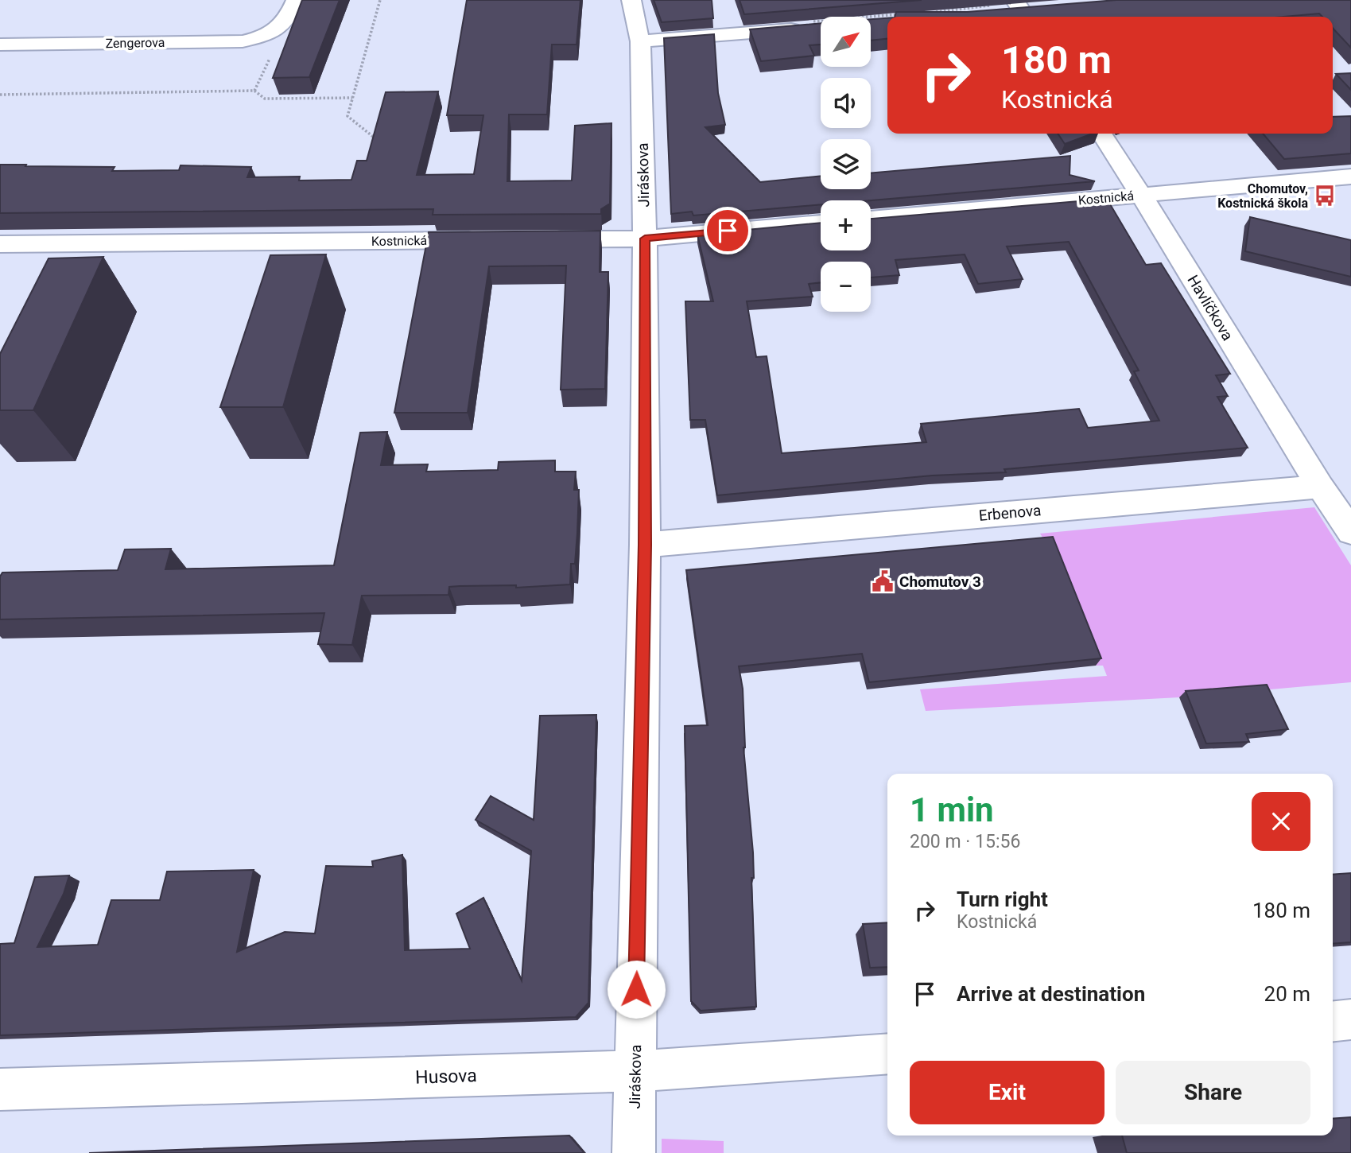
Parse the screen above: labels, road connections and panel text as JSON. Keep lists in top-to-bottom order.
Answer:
{
  "streets": {
    "street": [
      "Zengerova",
      "Jiráskova",
      "Kostnická",
      "Havlíčkova",
      "Erbenova",
      "Husova"
    ]
  },
  "crossings": [
    ["Jiráskova", "Erbenova"],
    ["Jiráskova", "Husova"],
    ["Kostnická", "Havlíčkova"],
    ["Havlíčkova", "Erbenova"]
  ],
  "places": {
    "bus stop": ["Chomutov, Kostnická škola"],
    "public building": ["Chomutov 3"]
  },
  "north": "top right",
  "page": {
    "map_buttons": ["+", "−"],
    "turn": ["180 m", "Kostnická"],
    "heading": ["1 min", "200 m · 15:56"],
    "list": [
      {
        "name": "Turn right",
        "note": "Kostnická",
        "value": "180 m"
      },
      {
        "name": "Arrive at destination",
        "value": "20 m"
      }
    ],
    "buttons": ["Exit", "Share"]
  }
}
